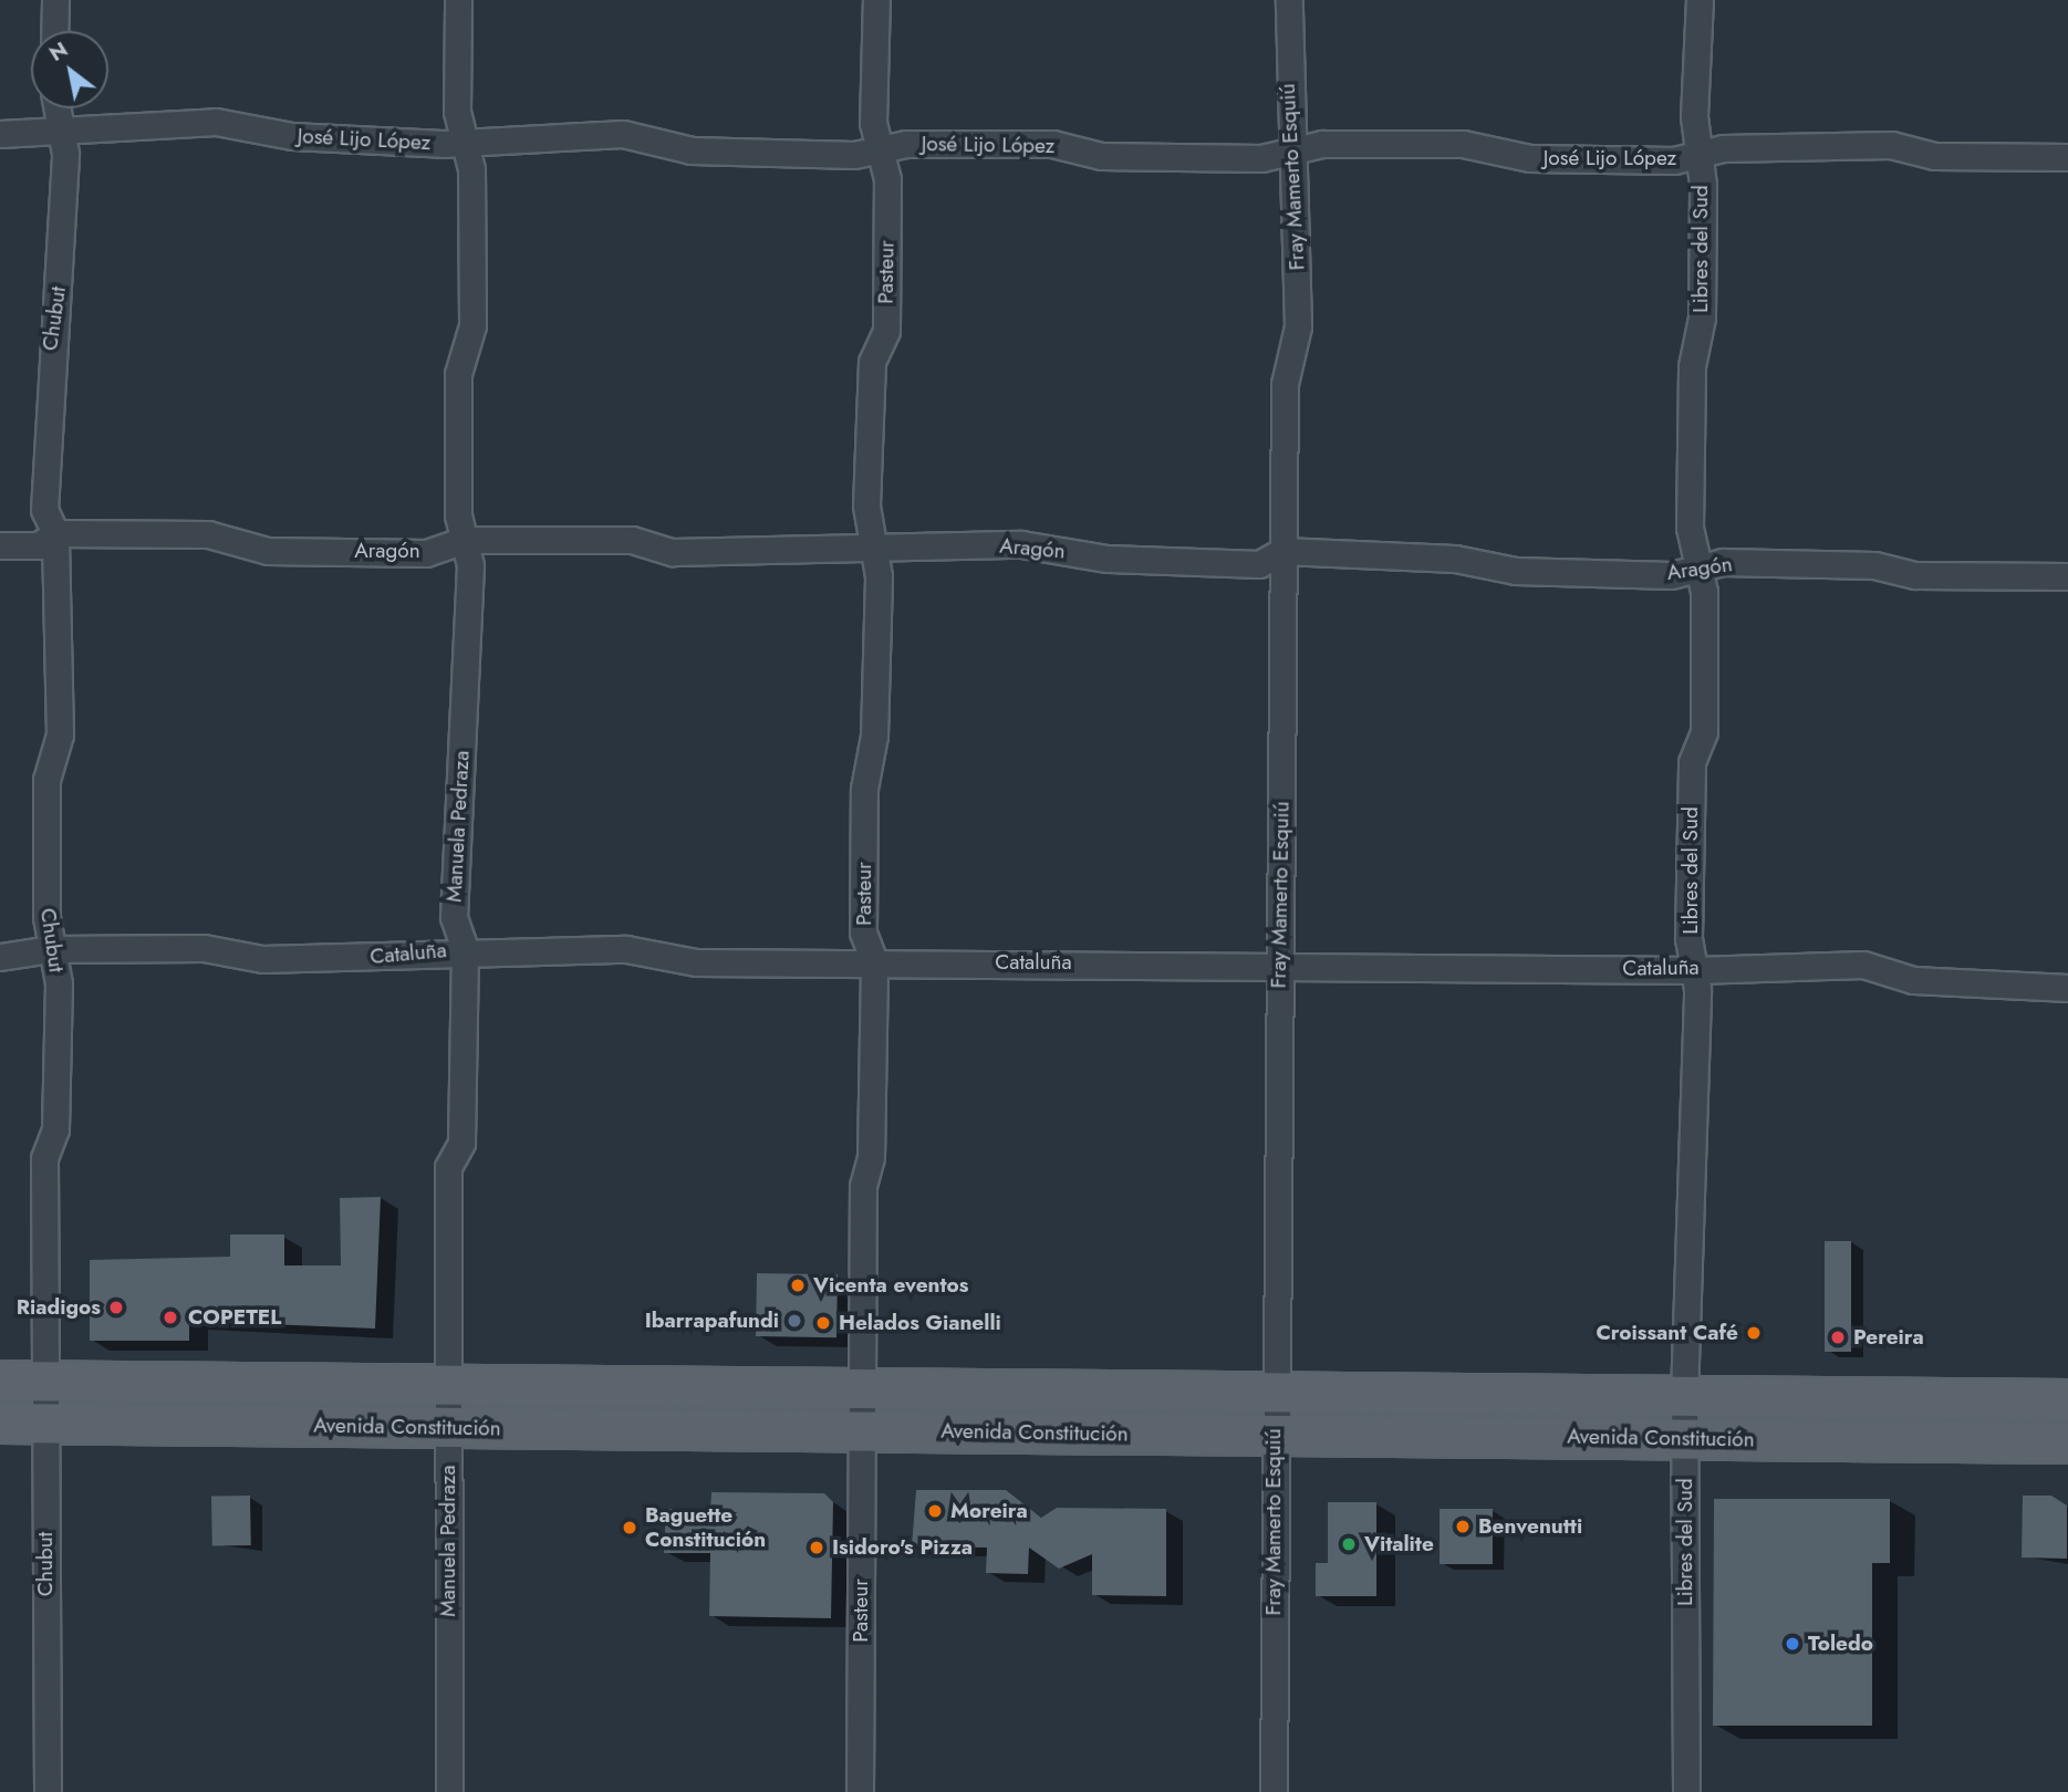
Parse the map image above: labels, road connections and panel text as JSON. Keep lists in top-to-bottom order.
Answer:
{
  "streets": {
    "main road": ["Avenida Constitución"],
    "street": [
      "José Lijo López",
      "Fray Mamerto Esquiú",
      "Libres del Sud",
      "Pasteur",
      "Chubut",
      "Aragón",
      "Manuela Pedraza",
      "Cataluña"
    ]
  },
  "crossings": [
    ["José Lijo López", "Fray Mamerto Esquiú"],
    ["José Lijo López", "Libres del Sud"],
    ["José Lijo López", "Pasteur"],
    ["José Lijo López", "Chubut"],
    ["José Lijo López", "Manuela Pedraza"],
    ["Fray Mamerto Esquiú", "Aragón"],
    ["Fray Mamerto Esquiú", "Cataluña"],
    ["Fray Mamerto Esquiú", "Avenida Constitución"],
    ["Libres del Sud", "Aragón"],
    ["Libres del Sud", "Cataluña"],
    ["Libres del Sud", "Avenida Constitución"],
    ["Pasteur", "Aragón"],
    ["Pasteur", "Cataluña"],
    ["Pasteur", "Avenida Constitución"],
    ["Chubut", "Aragón"],
    ["Chubut", "Cataluña"],
    ["Chubut", "Avenida Constitución"],
    ["Aragón", "Manuela Pedraza"],
    ["Manuela Pedraza", "Cataluña"],
    ["Manuela Pedraza", "Avenida Constitución"]
  ],
  "places": [
    "Vicenta eventos",
    "Riadigos",
    "COPETEL",
    "Ibarrapafundi",
    "Helados Gianelli",
    "Croissant Café",
    "Pereira",
    "Moreira",
    "Benvenutti",
    "Baguette Constitución",
    "Vitalite",
    "Isidoro's Pizza",
    "Toledo"
  ],
  "north": "top left"
}
